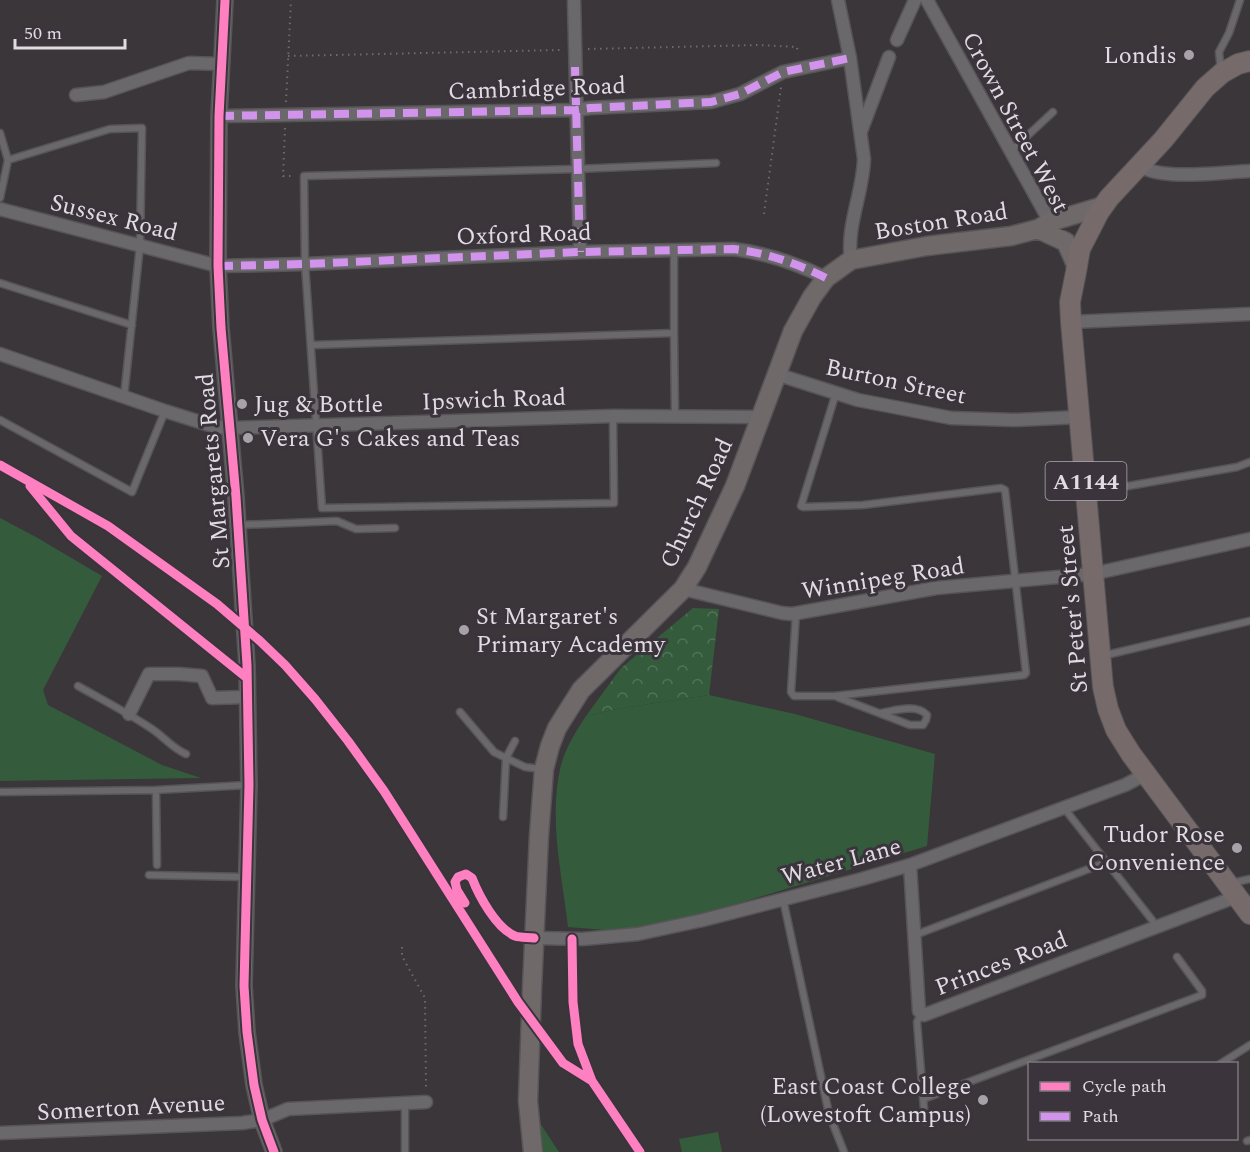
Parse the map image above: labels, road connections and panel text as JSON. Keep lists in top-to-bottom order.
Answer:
{
  "streets": {
    "main road": [
      "Boston Road",
      "A1144",
      "Church Road",
      "St Peter's Street"
    ],
    "street": [
      "Cambridge Road",
      "Crown Street West",
      "Sussex Road",
      "Oxford Road",
      "Burton Street",
      "Ipswich Road",
      "St Margarets Road",
      "Winnipeg Road",
      "Water Lane",
      "Princes Road",
      "Somerton Avenue"
    ]
  },
  "crossings": [
    ["Cambridge Road", "St Margarets Road"],
    ["Crown Street West", "Boston Road"],
    ["Sussex Road", "Oxford Road"],
    ["Sussex Road", "St Margarets Road"],
    ["Boston Road", "Church Road"],
    ["Boston Road", "St Peter's Street"],
    ["Oxford Road", "St Margarets Road"],
    ["Oxford Road", "Church Road"],
    ["Burton Street", "Church Road"],
    ["Burton Street", "St Peter's Street"],
    ["Ipswich Road", "St Margarets Road"],
    ["Ipswich Road", "Church Road"],
    ["St Margarets Road", "Somerton Avenue"],
    ["Church Road", "Winnipeg Road"],
    ["Church Road", "Water Lane"],
    ["Winnipeg Road", "St Peter's Street"],
    ["St Peter's Street", "Water Lane"],
    ["St Peter's Street", "Princes Road"],
    ["Water Lane", "Princes Road"]
  ],
  "places": [
    "Londis",
    "Jug & Bottle",
    "Vera G's Cakes and Teas",
    "St Margaret's Primary Academy",
    "Tudor Rose Convenience",
    "East Coast College (Lowestoft Campus)"
  ],
  "legend": ["Cycle path", "Path"],
  "scale_bar": "50 m"
}
